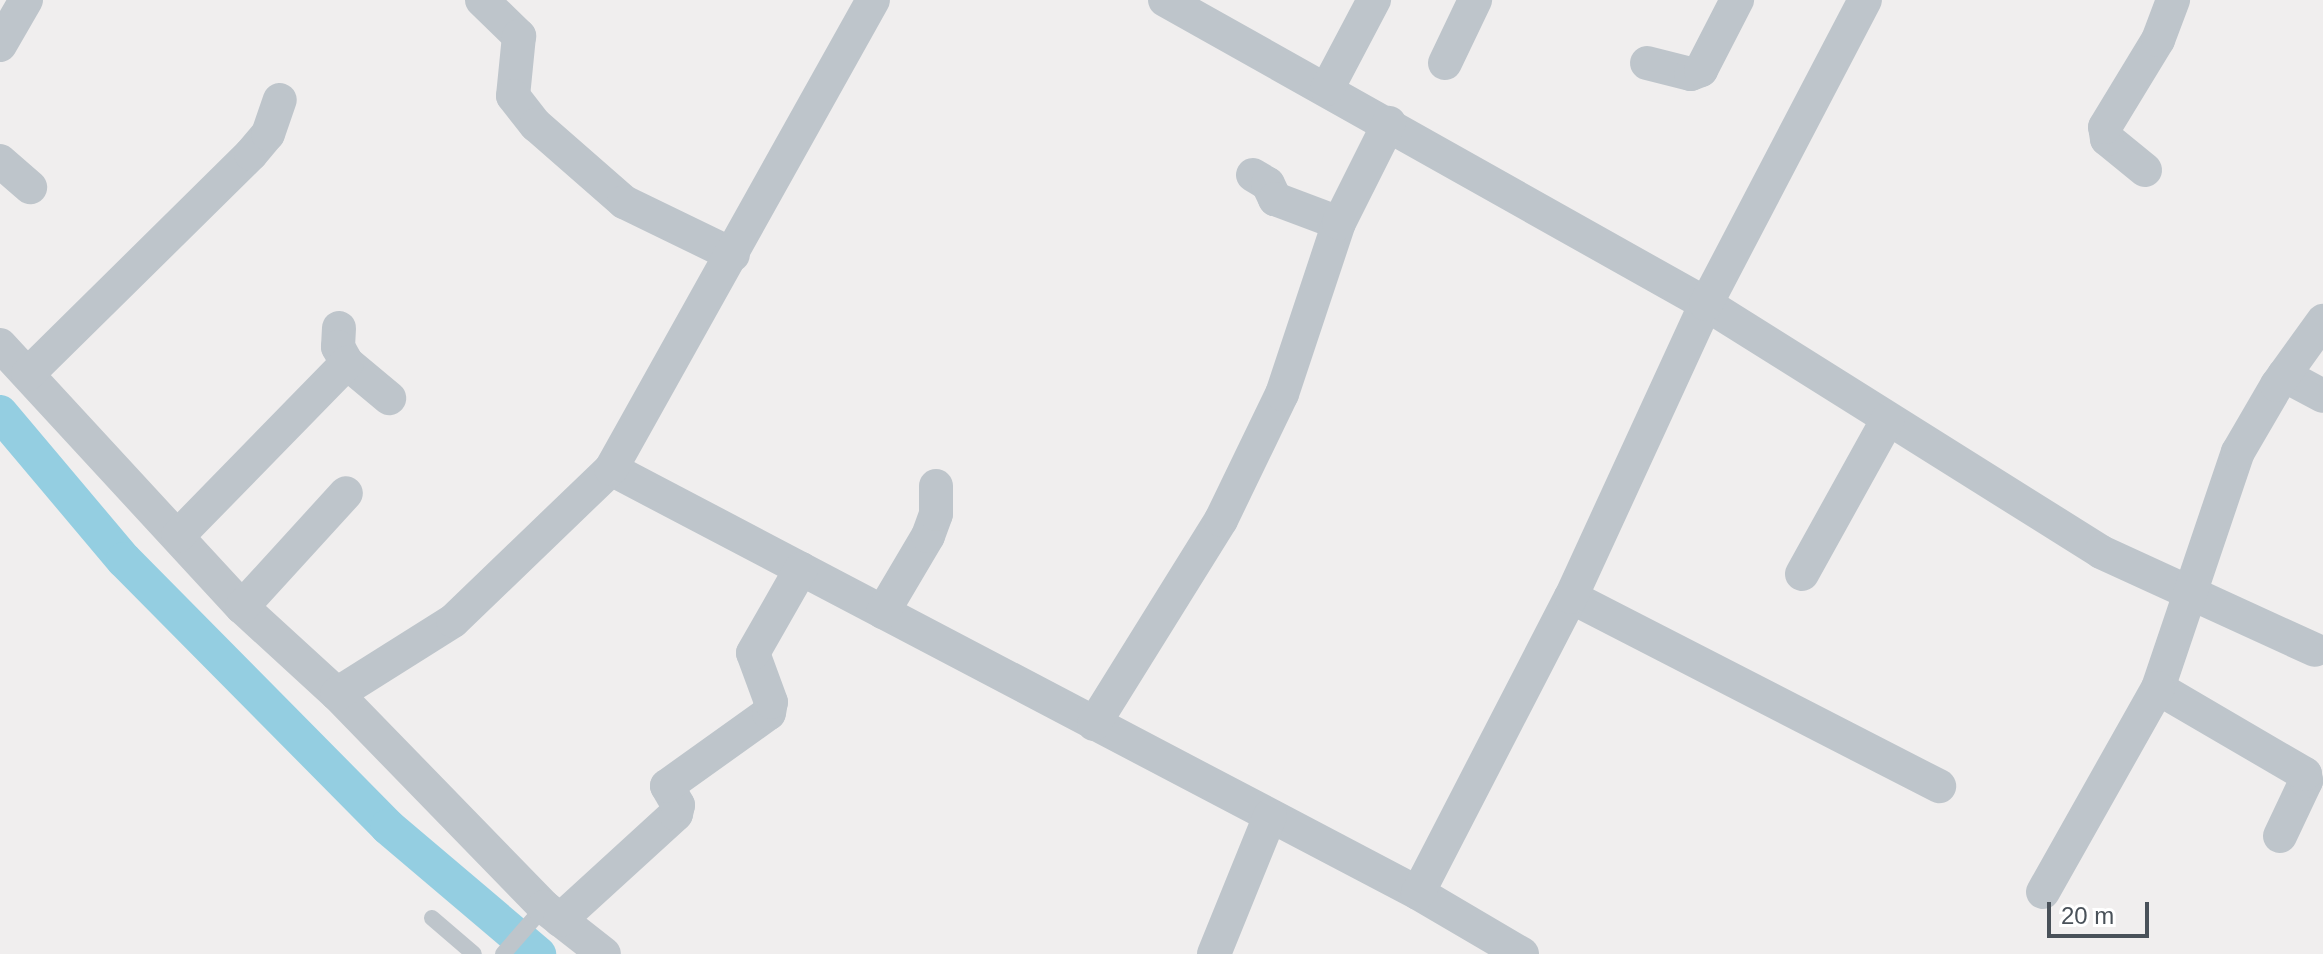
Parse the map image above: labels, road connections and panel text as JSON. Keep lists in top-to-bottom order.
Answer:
{
  "scale_bar": "20 m"
}
